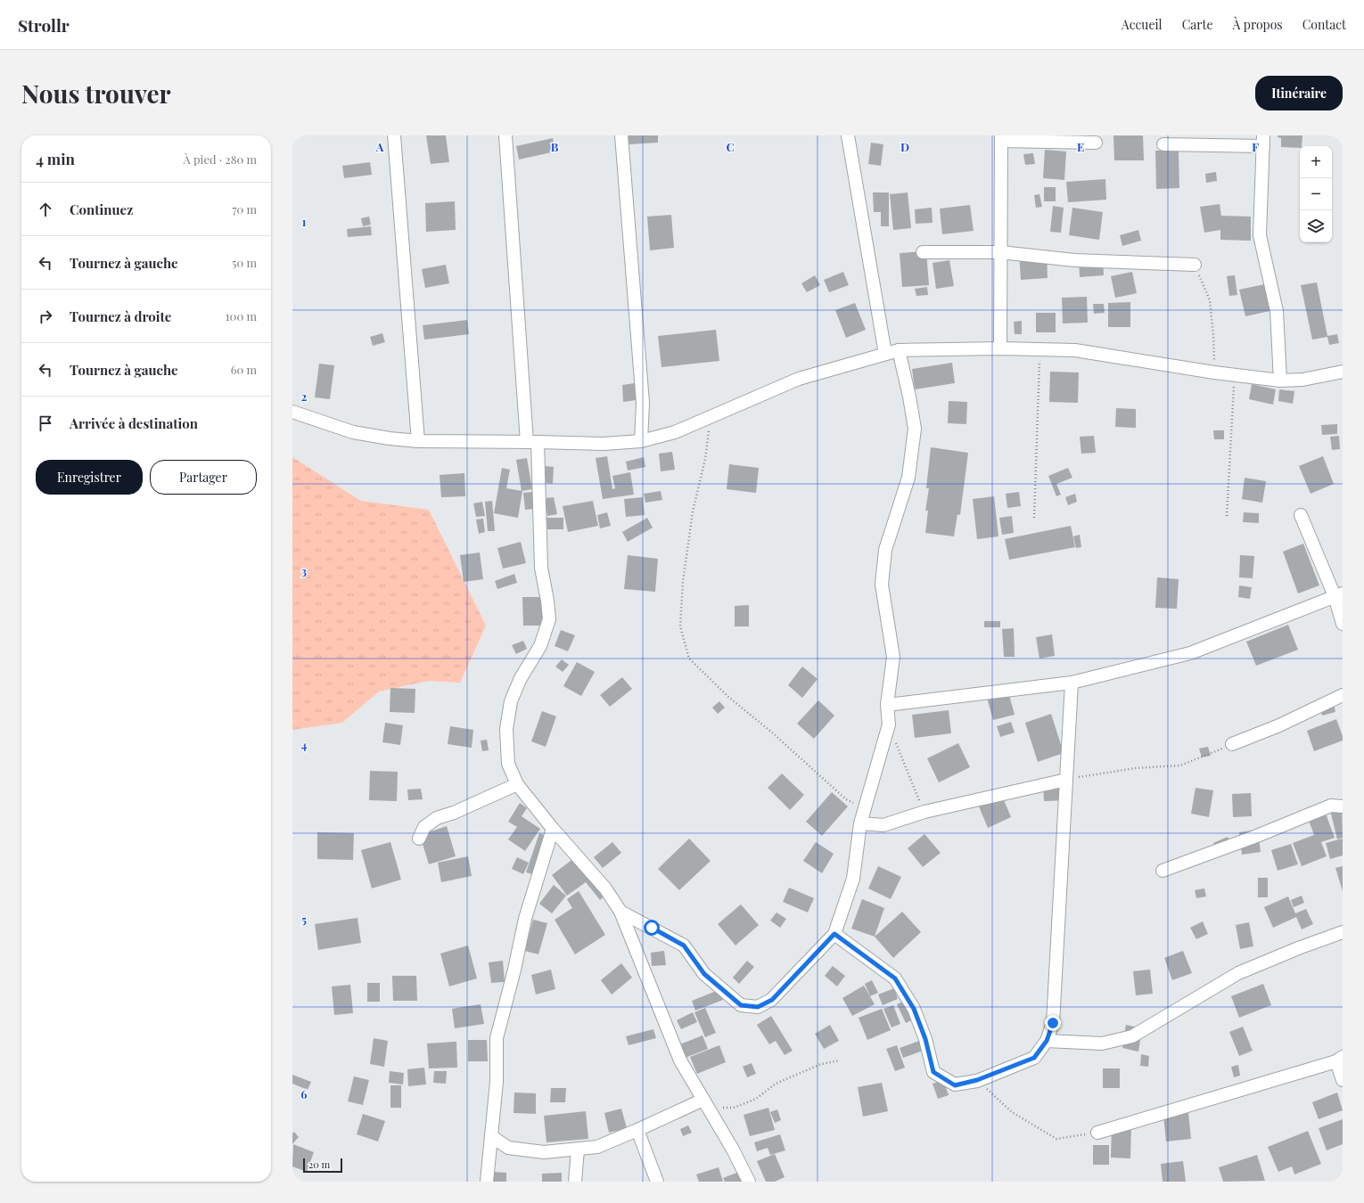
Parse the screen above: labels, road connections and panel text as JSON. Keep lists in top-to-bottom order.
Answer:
{
  "scale_bar": "20 m",
  "page": {
    "header": "Strollr",
    "nav": [
      "Accueil",
      "Carte",
      "À propos",
      "Contact"
    ],
    "buttons": [
      "Itinéraire",
      ["Enregistrer", "Partager"]
    ],
    "title": "Nous trouver",
    "heading": ["4 min", "À pied · 280 m"],
    "map_buttons": ["+", "−"],
    "list": [
      ["Continuez", "70 m"],
      ["Tournez à gauche", "50 m"],
      ["Tournez à droite", "100 m"],
      ["Tournez à gauche", "60 m"],
      "Arrivée à destination"
    ],
    "scale": "20 m"
  },
  "grid": {
    "columns": [
      "A",
      "B",
      "C",
      "D",
      "E",
      "F"
    ],
    "rows": [
      "1",
      "2",
      "3",
      "4",
      "5",
      "6"
    ]
  }
}
